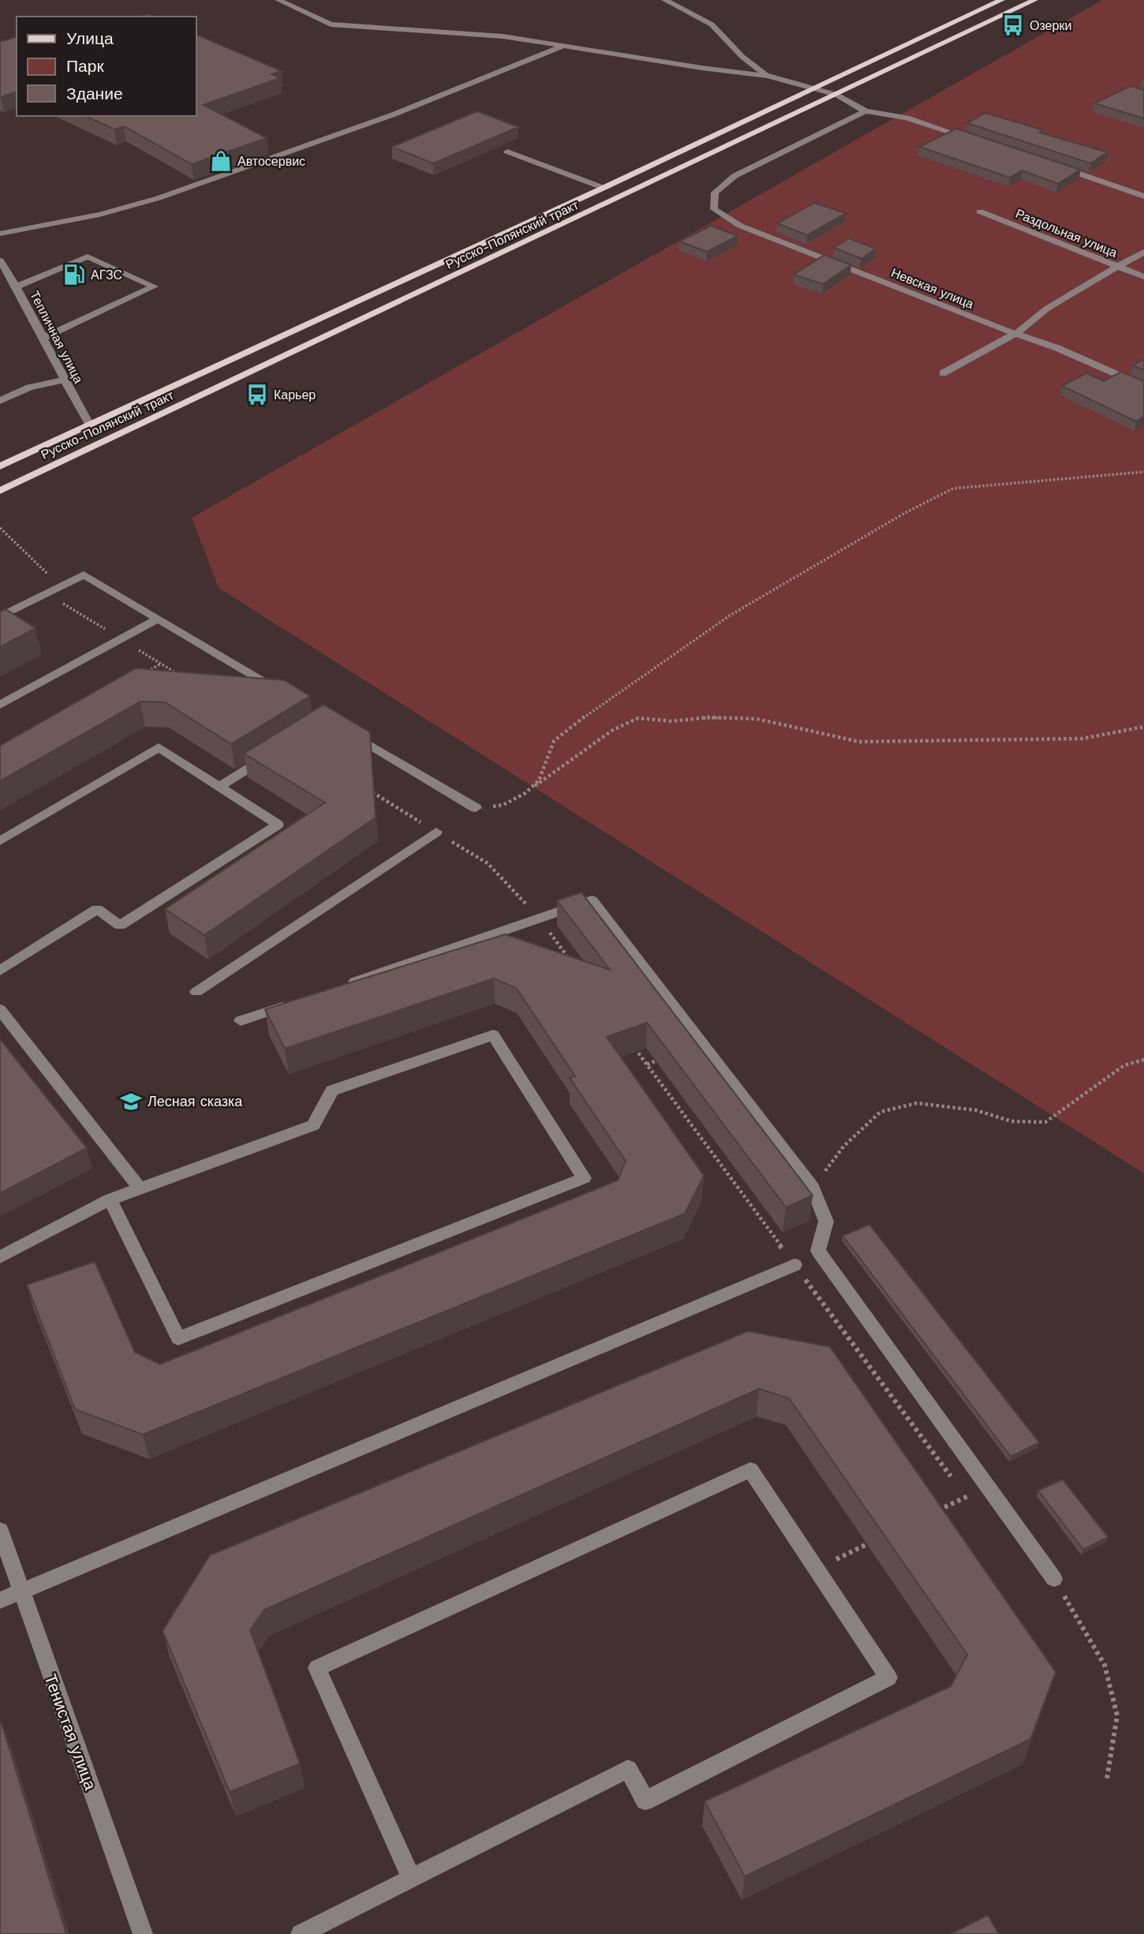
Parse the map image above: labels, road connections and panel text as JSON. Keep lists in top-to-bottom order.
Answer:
{
  "streets": {
    "main road": ["Русско-Полянский тракт"],
    "street": [
      "Раздольная улица",
      "Невская улица",
      "Тепличная улица",
      "Тенистая улица"
    ]
  },
  "crossings": [
    ["Русско-Полянский тракт", "Тепличная улица"]
  ],
  "places": {
    "bus stop": ["Озерки", "Карьер"],
    "shop": ["Автосервис"],
    "fuel station": ["АГЗС"],
    "school or university": ["Лесная сказка"]
  },
  "legend": ["Улица", "Парк", "Здание"]
}
